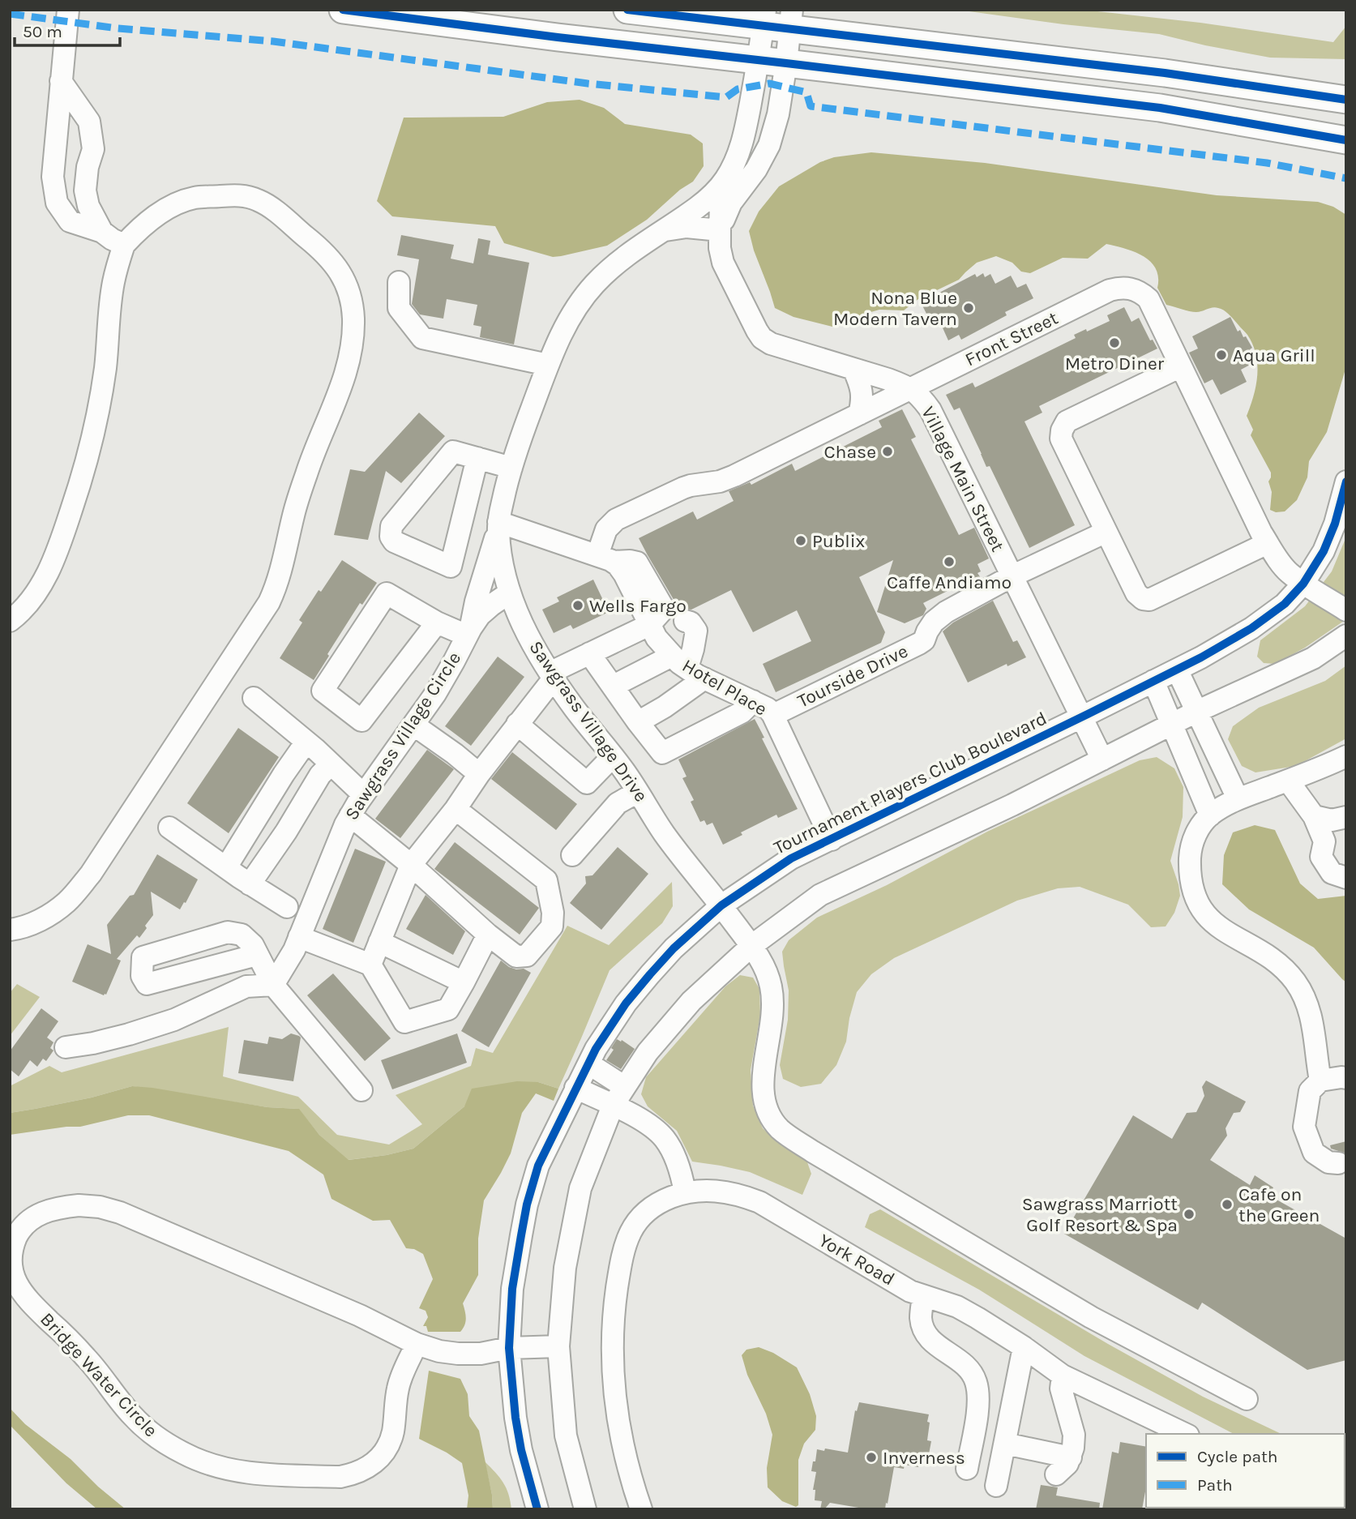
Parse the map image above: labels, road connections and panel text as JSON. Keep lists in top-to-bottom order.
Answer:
{
  "streets": {
    "street": [
      "Front Street",
      "Village Main Street",
      "Tourside Drive",
      "Hotel Place",
      "Sawgrass Village Drive",
      "Sawgrass Village Circle",
      "Tournament Players Club Boulevard",
      "York Road",
      "Bridge Water Circle"
    ]
  },
  "crossings": [
    ["Front Street", "Village Main Street"],
    ["Front Street", "Hotel Place"],
    ["Front Street", "Tournament Players Club Boulevard"],
    ["Village Main Street", "Tourside Drive"],
    ["Village Main Street", "Sawgrass Village Drive"],
    ["Village Main Street", "Tournament Players Club Boulevard"],
    ["Tourside Drive", "Hotel Place"],
    ["Hotel Place", "Tournament Players Club Boulevard"],
    ["Sawgrass Village Drive", "Sawgrass Village Circle"],
    ["Sawgrass Village Drive", "Tournament Players Club Boulevard"],
    ["Tournament Players Club Boulevard", "Bridge Water Circle"]
  ],
  "places": [
    "Nona Blue Modern Tavern",
    "Metro Diner",
    "Aqua Grill",
    "Chase",
    "Publix",
    "Caffe Andiamo",
    "Wells Fargo",
    "Cafe on the Green",
    "Sawgrass Marriott Golf Resort & Spa",
    "Inverness"
  ],
  "legend": ["Cycle path", "Path"],
  "scale_bar": "50 m"
}
